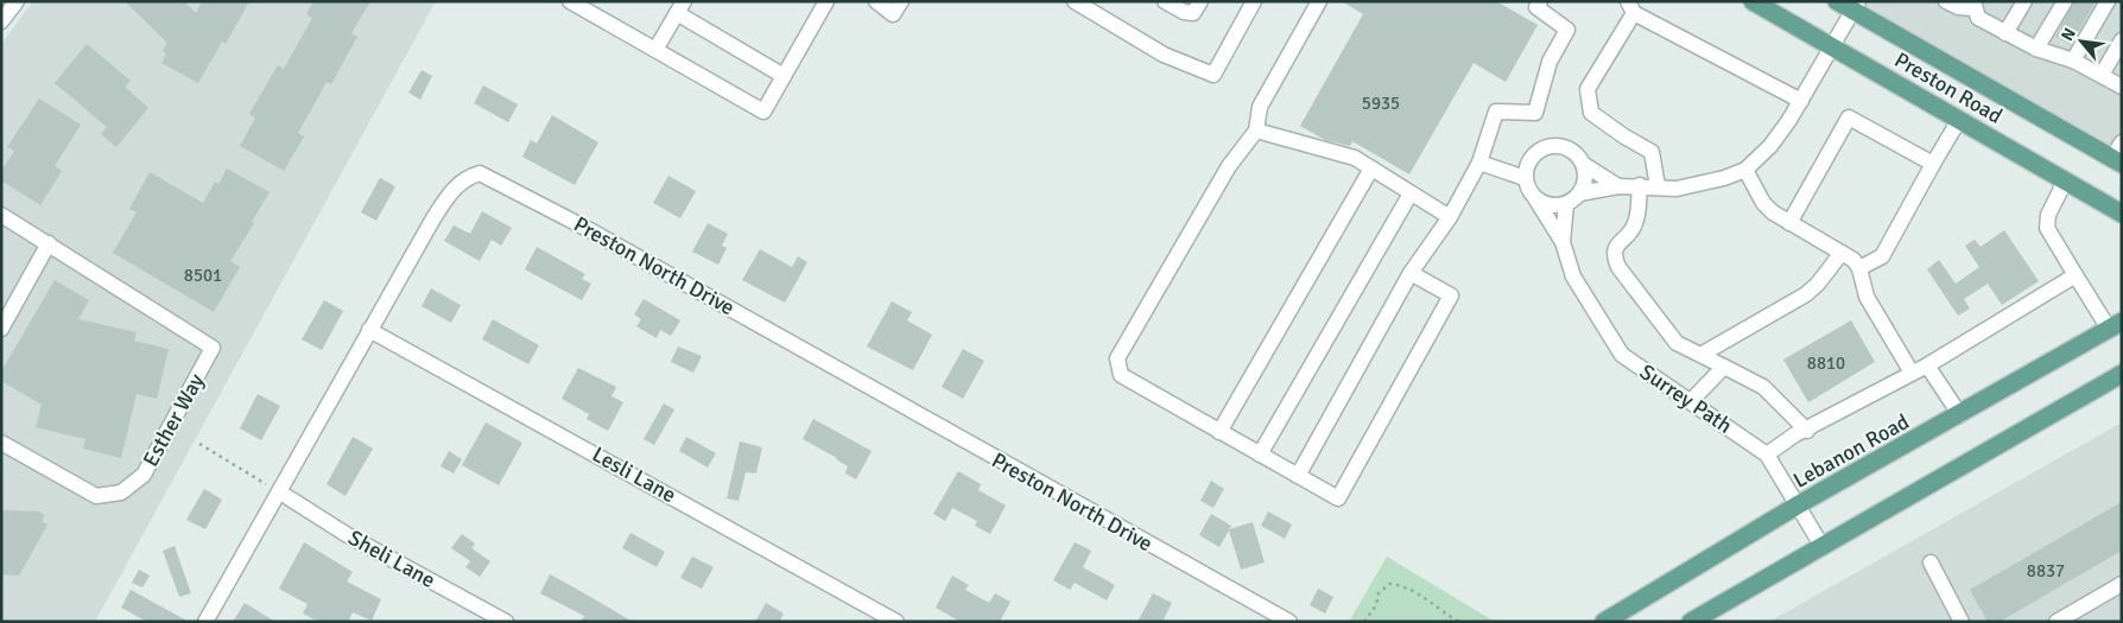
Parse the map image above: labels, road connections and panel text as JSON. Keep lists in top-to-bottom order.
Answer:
{
  "streets": {
    "main road": ["Preston Road", "Lebanon Road"],
    "street": [
      "Preston North Drive",
      "Surrey Path",
      "Esther Way",
      "Lesli Lane",
      "Sheli Lane"
    ]
  },
  "crossings": [
    ["Preston North Drive", "Lesli Lane"],
    ["Preston North Drive", "Sheli Lane"],
    ["Surrey Path", "Lebanon Road"]
  ],
  "house_numbers": [
    "5935",
    "8501",
    "8810",
    "8837"
  ],
  "north": "top left"
}
